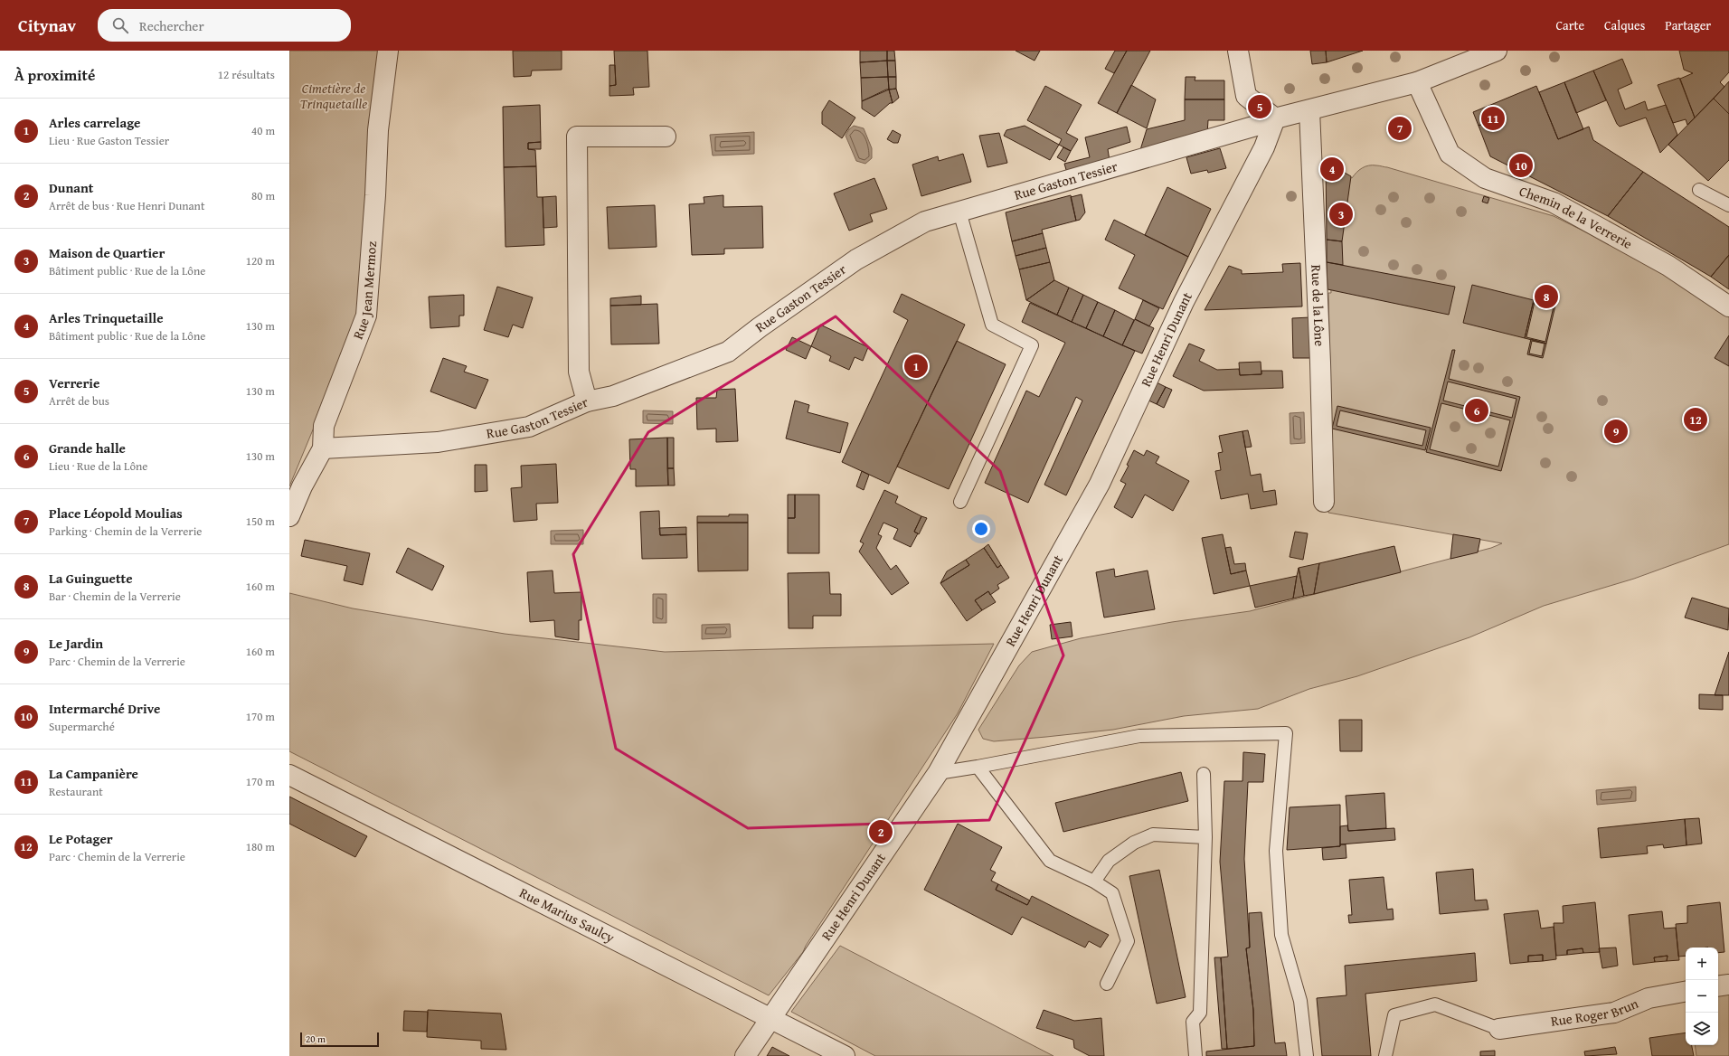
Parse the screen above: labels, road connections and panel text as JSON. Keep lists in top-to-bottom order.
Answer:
{
  "streets": {
    "street": [
      "Rue Gaston Tessier",
      "Chemin de la Verrerie",
      "Rue Jean Mermoz",
      "Rue de la Lône",
      "Rue Henri Dunant",
      "Rue Marius Saulcy",
      "Rue Roger Brun"
    ]
  },
  "crossings": [
    ["Rue Gaston Tessier", "Chemin de la Verrerie"],
    ["Rue Gaston Tessier", "Rue Jean Mermoz"],
    ["Rue Gaston Tessier", "Rue de la Lône"],
    ["Rue Gaston Tessier", "Rue Henri Dunant"],
    ["Rue Henri Dunant", "Rue Marius Saulcy"]
  ],
  "parks": ["Cimetière de Trinquetaille"],
  "scale_bar": "20 m",
  "page": {
    "header": "Citynav",
    "search": "Rechercher",
    "nav": ["Carte", "Calques", "Partager"],
    "heading": ["À proximité", "12 résultats"],
    "pins": [
      "5",
      "11",
      "7",
      "10",
      "4",
      "3",
      "8",
      "1",
      "6",
      "12",
      "9",
      "2"
    ],
    "list": [
      {
        "mark": "1",
        "name": "Arles carrelage",
        "note": "Lieu · Rue Gaston Tessier",
        "value": "40 m"
      },
      {
        "mark": "2",
        "name": "Dunant",
        "note": "Arrêt de bus · Rue Henri Dunant",
        "value": "80 m"
      },
      {
        "mark": "3",
        "name": "Maison de Quartier",
        "note": "Bâtiment public · Rue de la Lône",
        "value": "120 m"
      },
      {
        "mark": "4",
        "name": "Arles Trinquetaille",
        "note": "Bâtiment public · Rue de la Lône",
        "value": "130 m"
      },
      {
        "mark": "5",
        "name": "Verrerie",
        "note": "Arrêt de bus",
        "value": "130 m"
      },
      {
        "mark": "6",
        "name": "Grande halle",
        "note": "Lieu · Rue de la Lône",
        "value": "130 m"
      },
      {
        "mark": "7",
        "name": "Place Léopold Moulias",
        "note": "Parking · Chemin de la Verrerie",
        "value": "150 m"
      },
      {
        "mark": "8",
        "name": "La Guinguette",
        "note": "Bar · Chemin de la Verrerie",
        "value": "160 m"
      },
      {
        "mark": "9",
        "name": "Le Jardin",
        "note": "Parc · Chemin de la Verrerie",
        "value": "160 m"
      },
      {
        "mark": "10",
        "name": "Intermarché Drive",
        "note": "Supermarché",
        "value": "170 m"
      },
      {
        "mark": "11",
        "name": "La Campanière",
        "note": "Restaurant",
        "value": "170 m"
      },
      {
        "mark": "12",
        "name": "Le Potager",
        "note": "Parc · Chemin de la Verrerie",
        "value": "180 m"
      }
    ],
    "map_buttons": ["+", "−"],
    "scale": "20 m"
  }
}
